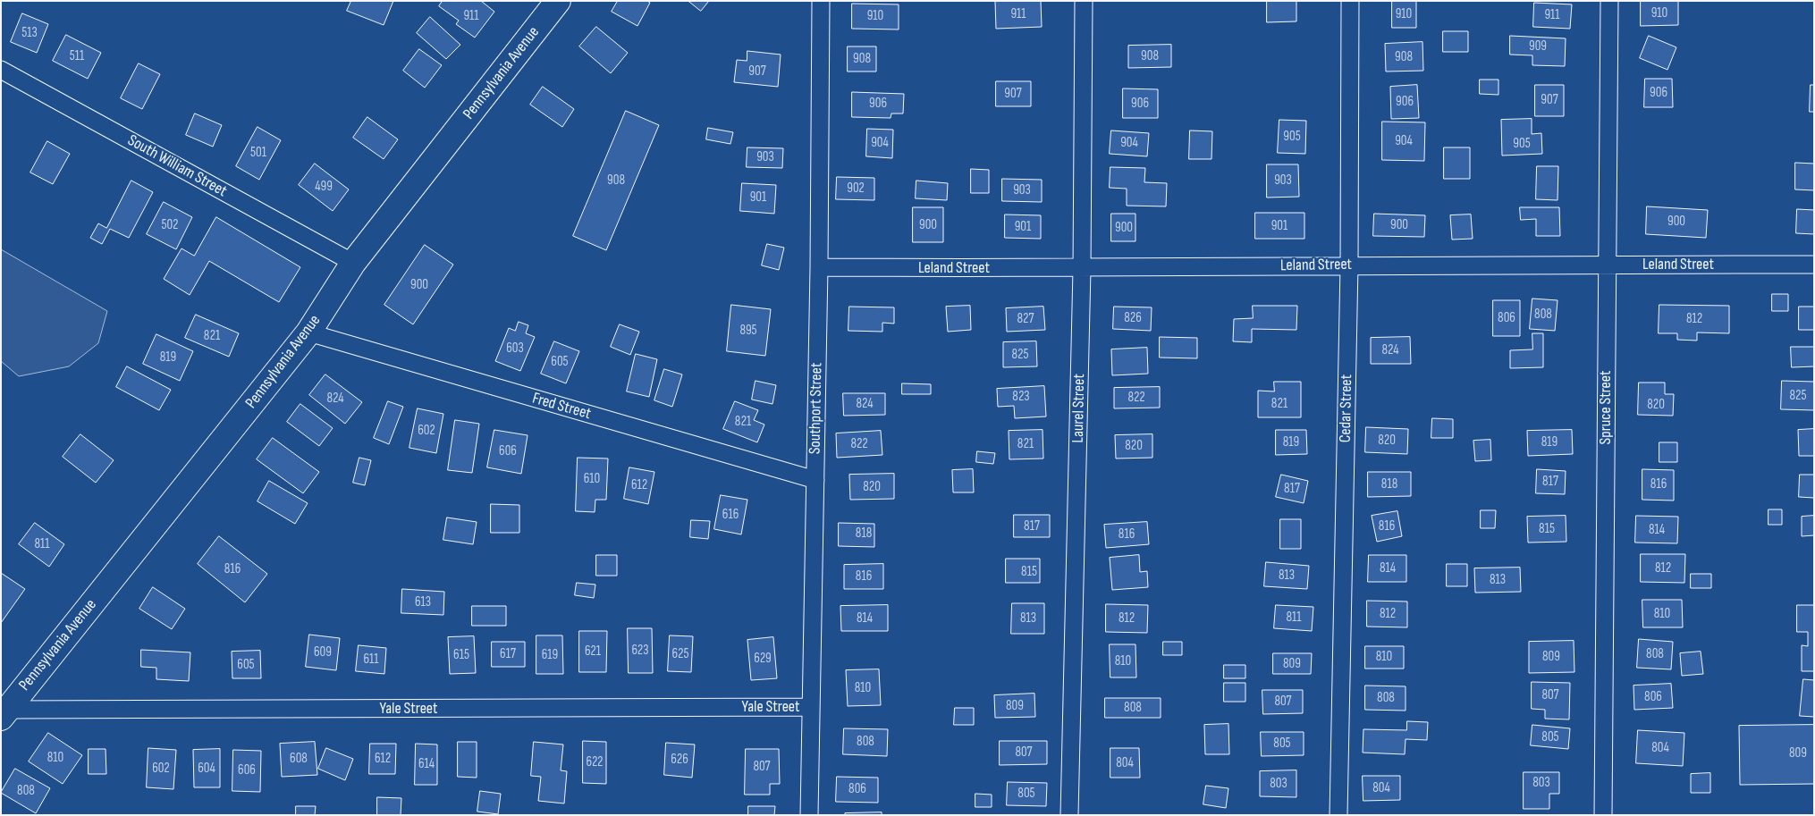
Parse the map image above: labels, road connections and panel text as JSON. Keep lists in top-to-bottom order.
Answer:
{
  "streets": {
    "main road": ["Pennsylvania Avenue"],
    "street": [
      "South William Street",
      "Leland Street",
      "Fred Street",
      "Spruce Street",
      "Southport Street",
      "Laurel Street",
      "Cedar Street",
      "Yale Street"
    ]
  },
  "crossings": [
    ["Pennsylvania Avenue", "South William Street"],
    ["Pennsylvania Avenue", "Fred Street"],
    ["Pennsylvania Avenue", "Yale Street"],
    ["Leland Street", "Spruce Street"],
    ["Leland Street", "Southport Street"],
    ["Leland Street", "Laurel Street"],
    ["Leland Street", "Cedar Street"],
    ["Fred Street", "Southport Street"],
    ["Southport Street", "Yale Street"]
  ],
  "house_numbers": [
    "910",
    "911",
    "910",
    "911",
    "911",
    "910",
    "513",
    "909",
    "511",
    "908",
    "908",
    "908",
    "907",
    "906",
    "907",
    "907",
    "906",
    "906",
    "906",
    "905",
    "904",
    "904",
    "904",
    "905",
    "501",
    "903",
    "908",
    "903",
    "499",
    "902",
    "903",
    "901",
    "900",
    "502",
    "900",
    "900",
    "901",
    "901",
    "900",
    "900",
    "808",
    "826",
    "806",
    "827",
    "812",
    "895",
    "821",
    "603",
    "824",
    "825",
    "819",
    "605",
    "825",
    "823",
    "822",
    "824",
    "824",
    "821",
    "820",
    "821",
    "602",
    "820",
    "819",
    "819",
    "822",
    "821",
    "820",
    "606",
    "610",
    "817",
    "818",
    "816",
    "612",
    "820",
    "817",
    "616",
    "817",
    "816",
    "815",
    "814",
    "818",
    "816",
    "811",
    "814",
    "812",
    "816",
    "815",
    "813",
    "816",
    "813",
    "613",
    "812",
    "810",
    "811",
    "814",
    "813",
    "812",
    "623",
    "621",
    "609",
    "617",
    "625",
    "808",
    "615",
    "619",
    "810",
    "809",
    "629",
    "611",
    "810",
    "809",
    "605",
    "810",
    "807",
    "806",
    "808",
    "807",
    "809",
    "808",
    "805",
    "808",
    "805",
    "804",
    "807",
    "809",
    "810",
    "608",
    "612",
    "626",
    "622",
    "804",
    "614",
    "807",
    "602",
    "604",
    "606",
    "803",
    "803",
    "804",
    "806",
    "808",
    "805"
  ]
}
